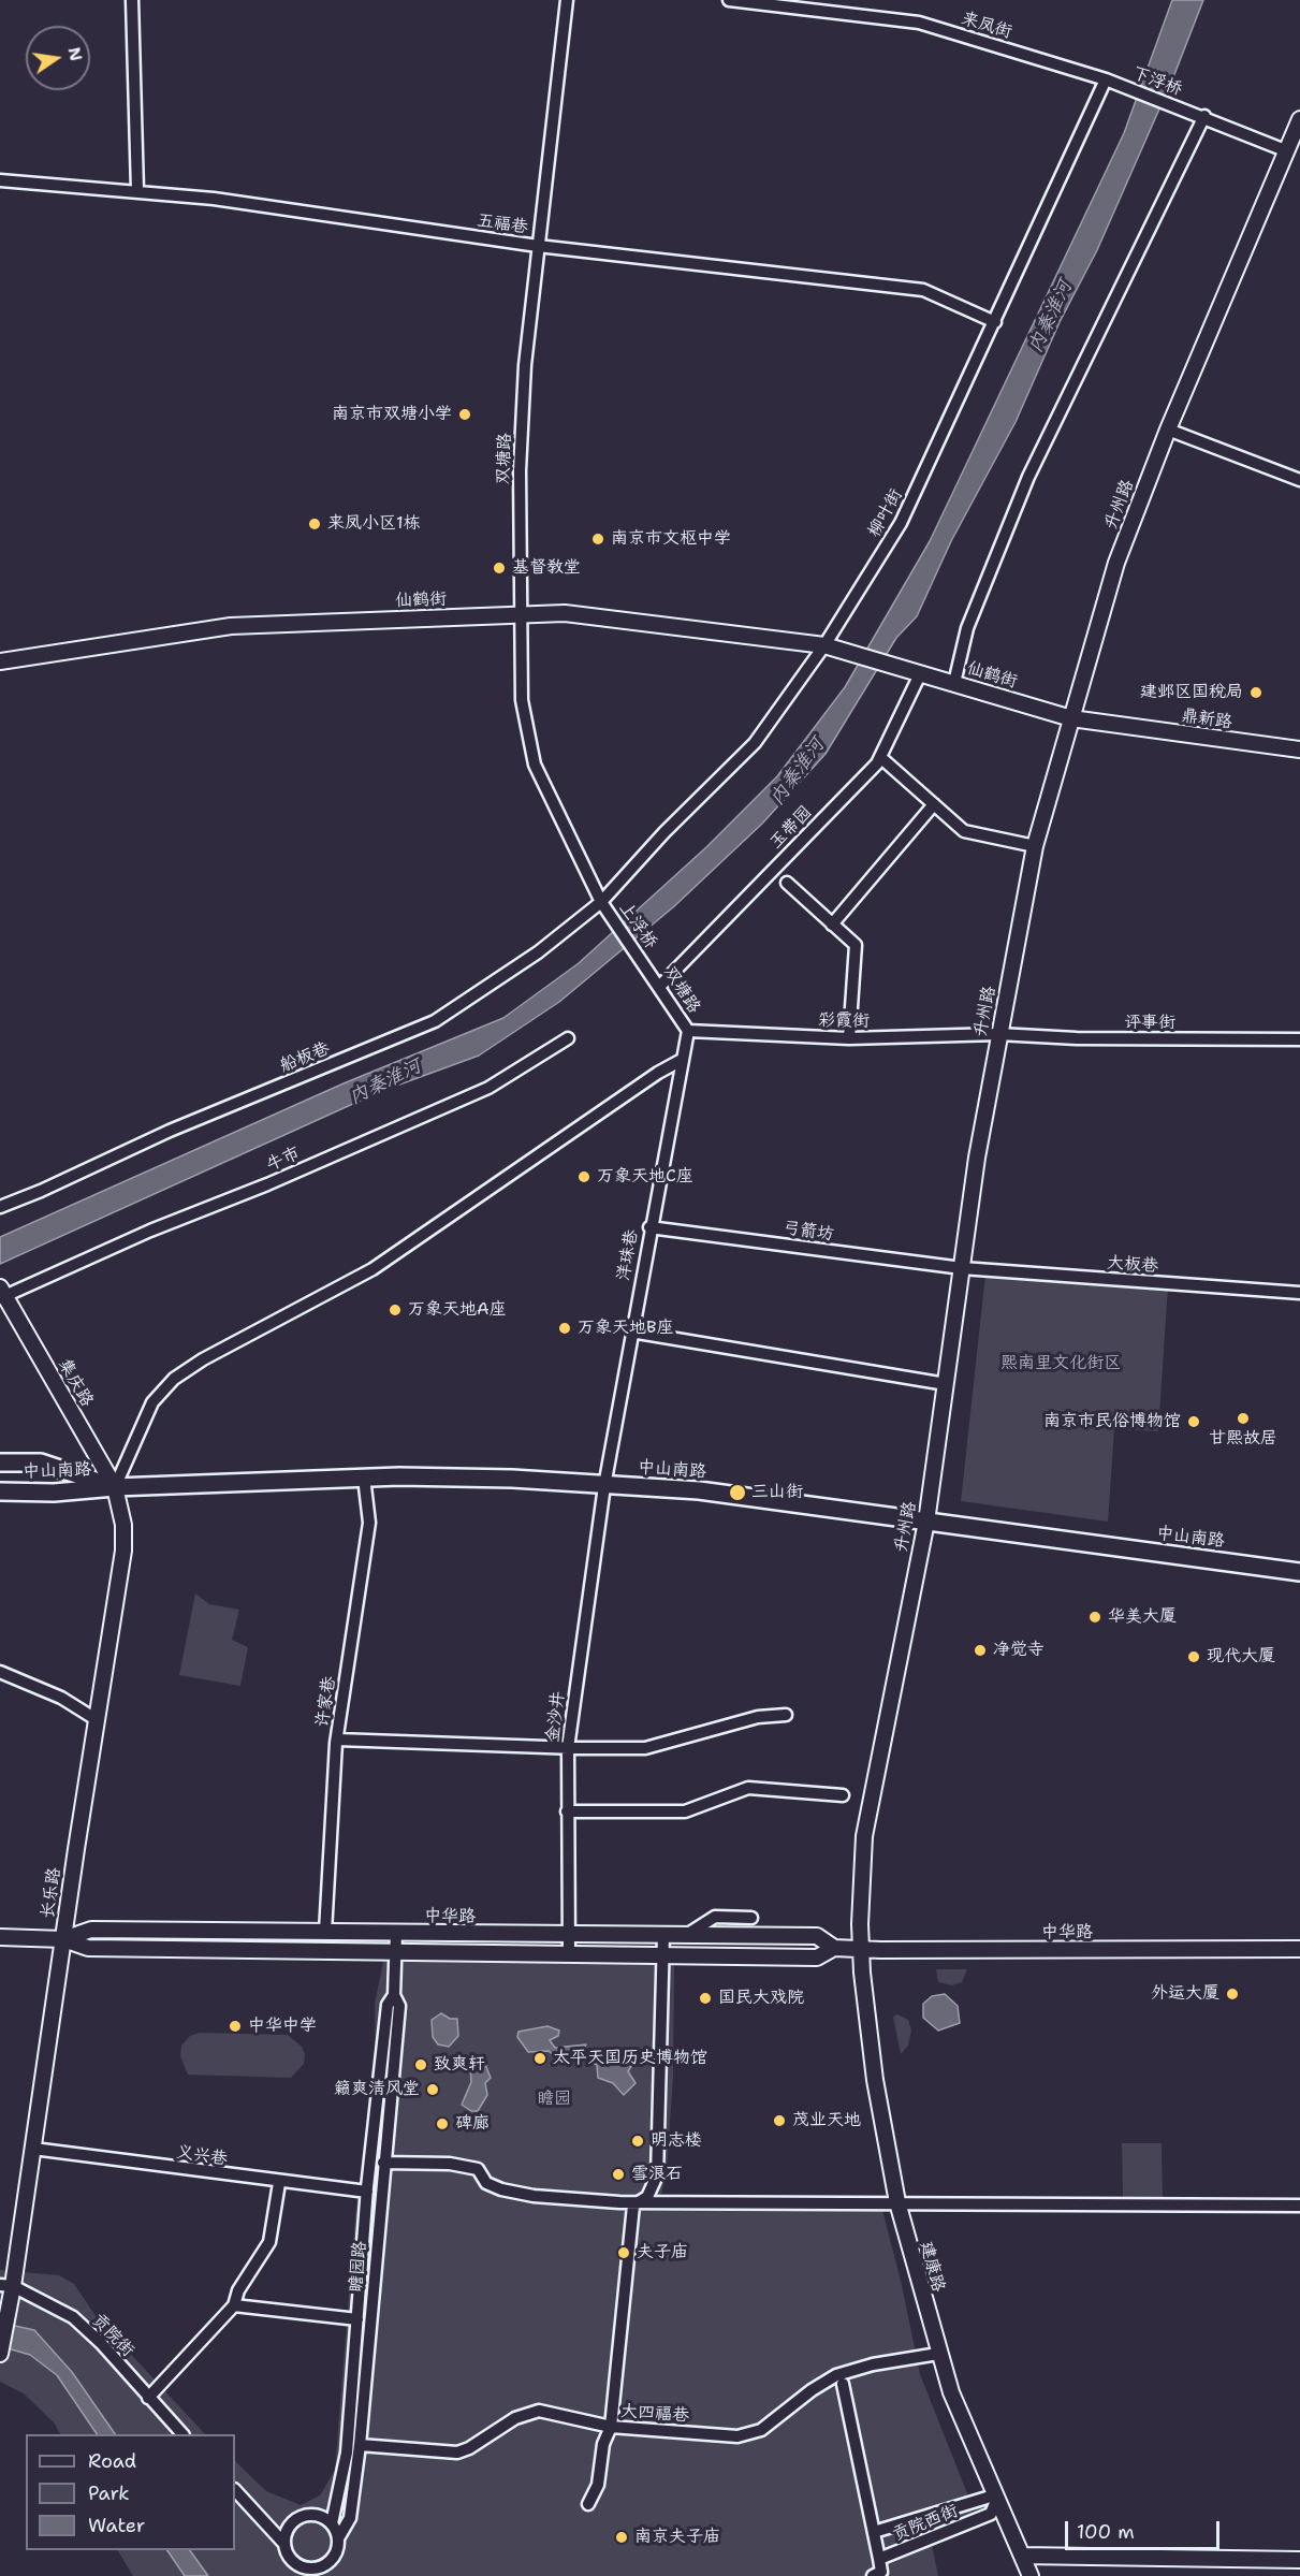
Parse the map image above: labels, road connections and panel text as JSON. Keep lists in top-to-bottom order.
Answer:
{
  "streets": {
    "main road": [
      "升州路",
      "仙鹤街",
      "鼎新路",
      "集庆路",
      "中山南路",
      "长乐路",
      "中华路",
      "建康路"
    ],
    "street": [
      "来凤街",
      "下浮桥",
      "五福巷",
      "双塘路",
      "柳叶街",
      "玉带园",
      "上浮桥",
      "彩霞街",
      "评事街",
      "船板巷",
      "牛市",
      "弓箭坊",
      "洋珠巷",
      "大板巷",
      "许家巷",
      "金沙井",
      "义兴巷",
      "瞻园路",
      "贡院街",
      "大四福巷",
      "贡院西街"
    ]
  },
  "crossings": [
    ["来凤街", "下浮桥"],
    ["来凤街", "柳叶街"],
    ["下浮桥", "柳叶街"],
    ["五福巷", "双塘路"],
    ["五福巷", "柳叶街"],
    ["双塘路", "柳叶街"],
    ["双塘路", "仙鹤街"],
    ["双塘路", "玉带园"],
    ["双塘路", "上浮桥"],
    ["双塘路", "彩霞街"],
    ["双塘路", "船板巷"],
    ["双塘路", "洋珠巷"],
    ["升州路", "仙鹤街"],
    ["升州路", "鼎新路"],
    ["升州路", "彩霞街"],
    ["升州路", "评事街"],
    ["升州路", "弓箭坊"],
    ["升州路", "大板巷"],
    ["升州路", "中山南路"],
    ["升州路", "中华路"],
    ["升州路", "建康路"],
    ["柳叶街", "仙鹤街"],
    ["柳叶街", "上浮桥"],
    ["柳叶街", "船板巷"],
    ["仙鹤街", "鼎新路"],
    ["仙鹤街", "玉带园"],
    ["上浮桥", "船板巷"],
    ["彩霞街", "评事街"],
    ["彩霞街", "洋珠巷"],
    ["牛市", "集庆路"],
    ["弓箭坊", "洋珠巷"],
    ["弓箭坊", "大板巷"],
    ["洋珠巷", "中山南路"],
    ["洋珠巷", "金沙井"],
    ["集庆路", "中山南路"],
    ["集庆路", "长乐路"],
    ["中山南路", "许家巷"],
    ["中山南路", "金沙井"],
    ["中山南路", "长乐路"],
    ["许家巷", "中华路"],
    ["金沙井", "中华路"],
    ["长乐路", "中华路"],
    ["长乐路", "义兴巷"],
    ["长乐路", "贡院街"],
    ["中华路", "瞻园路"],
    ["中华路", "建康路"],
    ["义兴巷", "瞻园路"],
    ["瞻园路", "大四福巷"],
    ["建康路", "大四福巷"],
    ["建康路", "贡院西街"]
  ],
  "water": ["内秦淮河"],
  "parks": ["熙南里文化街区", "瞻园"],
  "places": [
    "南京市双塘小学",
    "来凤小区1栋",
    "南京市文枢中学",
    "基督教堂",
    "建邺区国税局",
    "万象天地C座",
    "万象天地A座",
    "万象天地B座",
    "甘熙故居",
    "南京市民俗博物馆",
    "三山街",
    "华美大厦",
    "净觉寺",
    "现代大厦",
    "外运大厦",
    "国民大戏院",
    "中华中学",
    "太平天国历史博物馆",
    "致爽轩",
    "籁爽清风堂",
    "茂业天地",
    "碑廊",
    "明志楼",
    "雪浪石",
    "夫子庙",
    "南京夫子庙"
  ],
  "legend": ["Road", "Park", "Water"],
  "scale_bar": "100 m",
  "north": "right"
}
